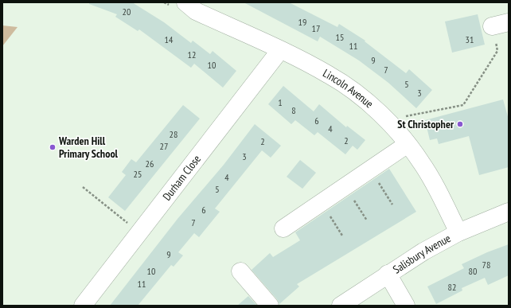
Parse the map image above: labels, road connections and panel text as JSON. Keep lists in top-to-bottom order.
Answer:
{
  "streets": {
    "street": ["Lincoln Avenue", "Durham Close", "Salisbury Avenue"]
  },
  "crossings": [
    ["Lincoln Avenue", "Durham Close"],
    ["Lincoln Avenue", "Salisbury Avenue"]
  ],
  "places": ["St Christopher", "Warden Hill Primary School"],
  "house_numbers": [
    "20",
    "19",
    "17",
    "15",
    "14",
    "31",
    "11",
    "12",
    "9",
    "10",
    "7",
    "5",
    "3",
    "1",
    "8",
    "6",
    "4",
    "28",
    "2",
    "2",
    "27",
    "3",
    "26",
    "25",
    "4",
    "5",
    "6",
    "7",
    "9",
    "78",
    "10",
    "80",
    "11",
    "82"
  ]
}
